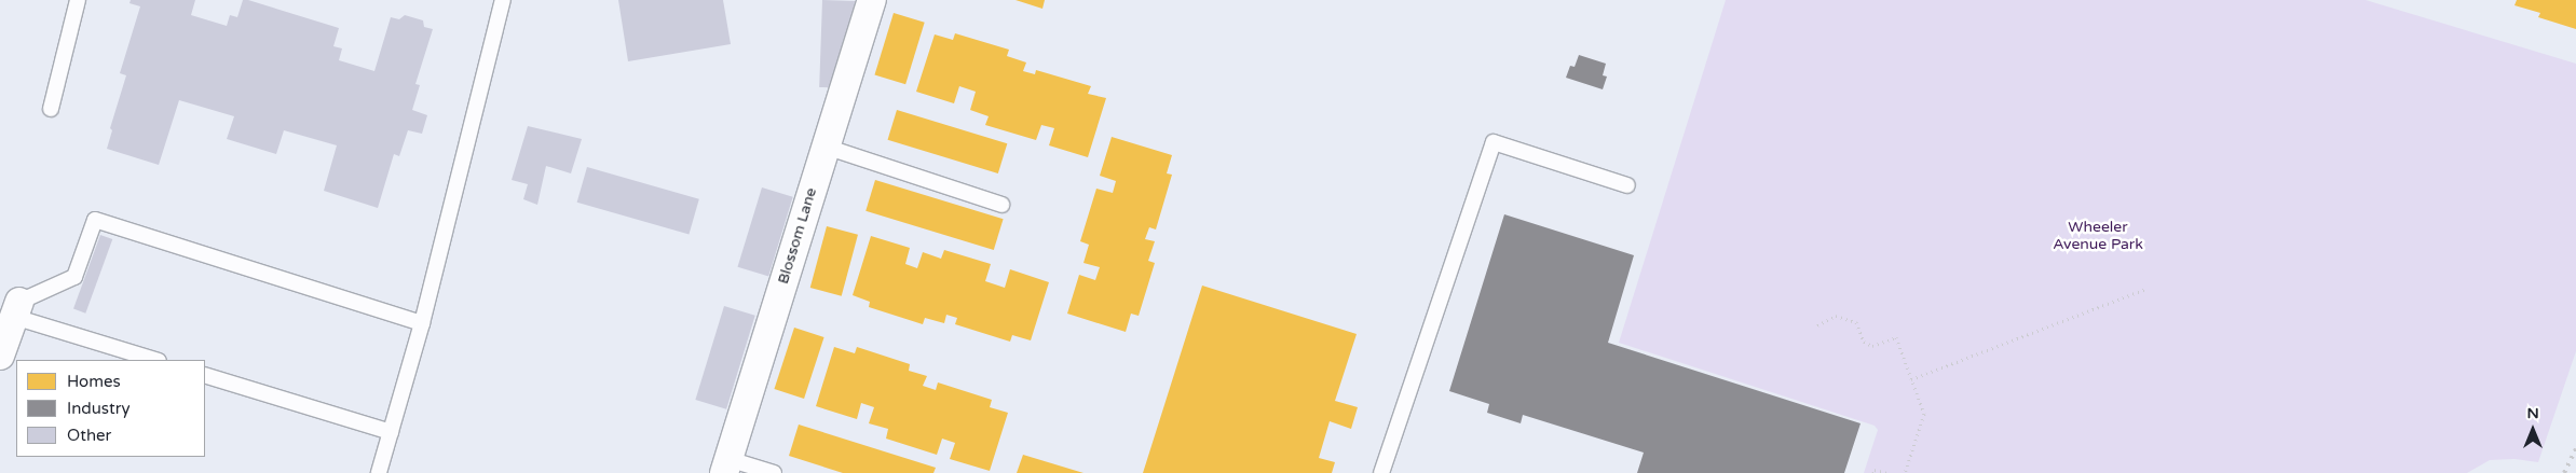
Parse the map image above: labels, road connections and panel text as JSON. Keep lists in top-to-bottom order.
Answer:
{
  "streets": {
    "street": ["Blossom Lane"]
  },
  "parks": ["Wheeler Avenue Park"],
  "legend": ["Homes", "Industry", "Other"],
  "north": "top"
}
